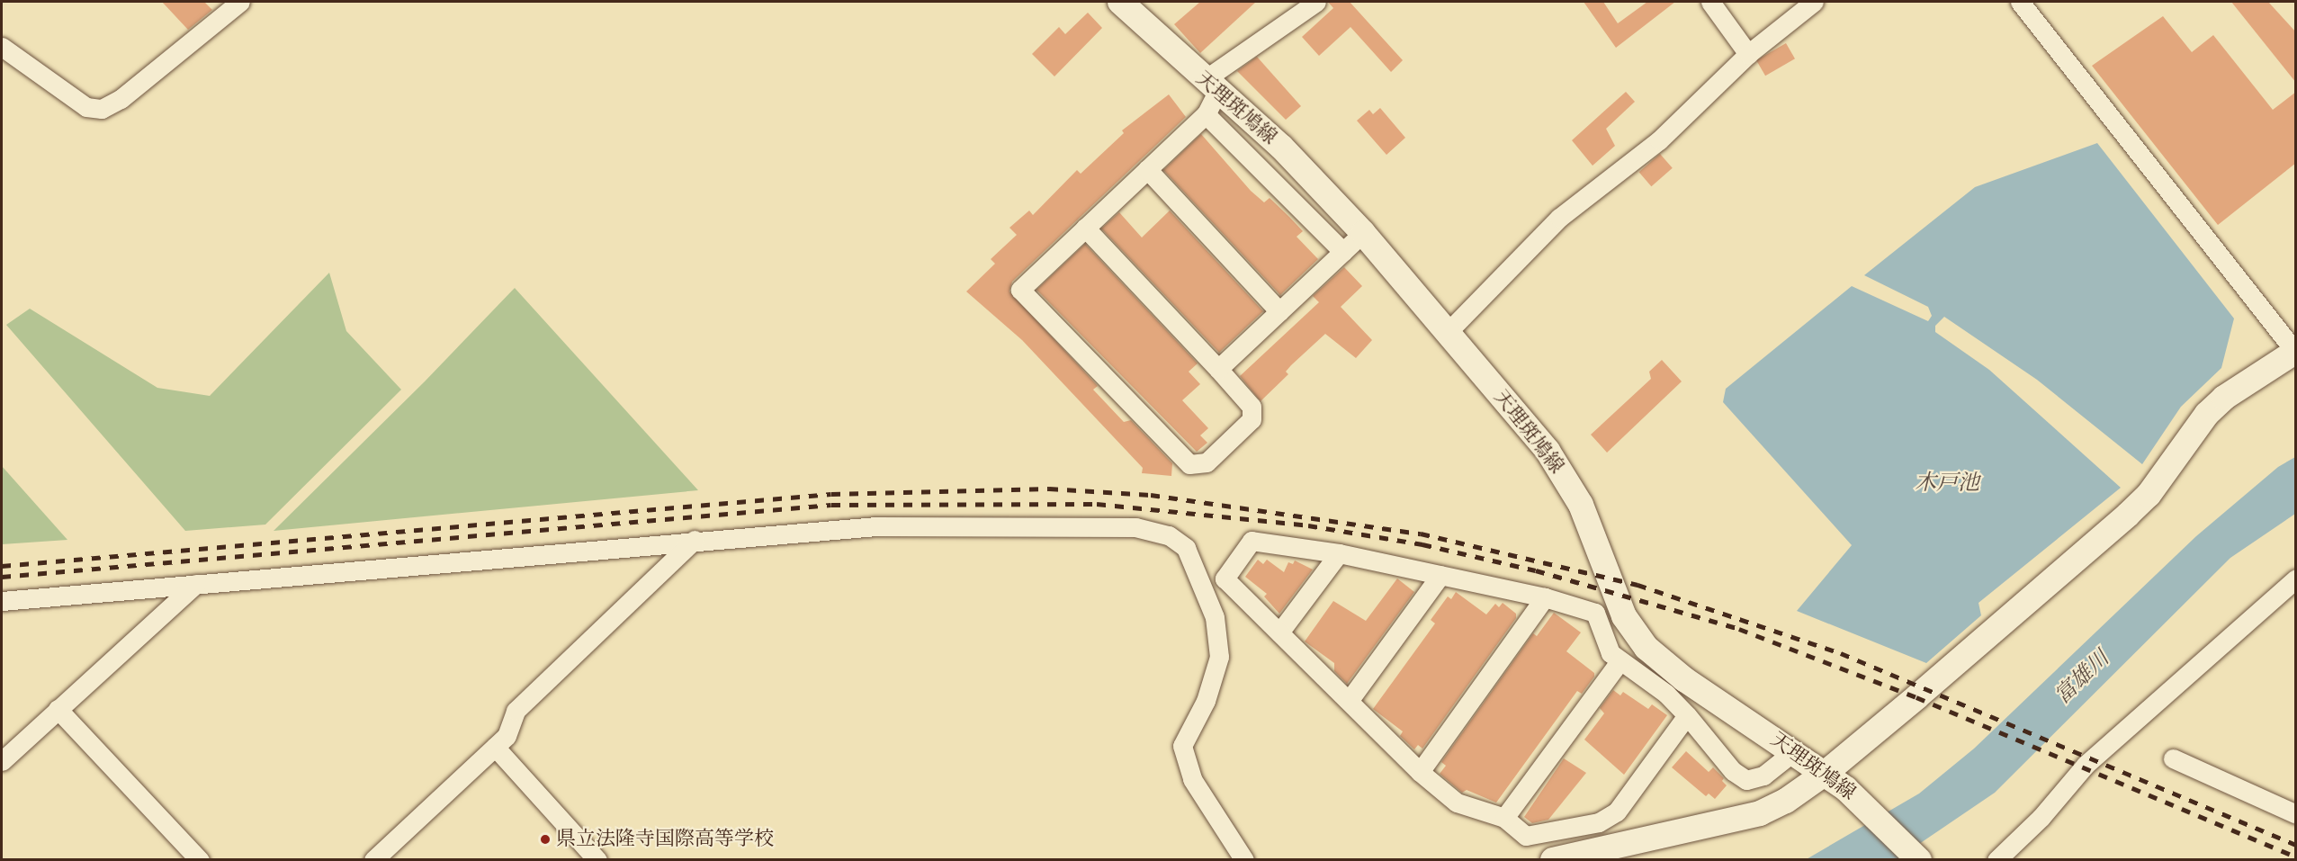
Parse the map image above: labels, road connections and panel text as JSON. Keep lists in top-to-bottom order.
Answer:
{
  "streets": {
    "main road": ["天理斑鳩線"]
  },
  "water": ["木戸池", "富雄川"],
  "places": ["県立法隆寺国際高等学校"]
}
